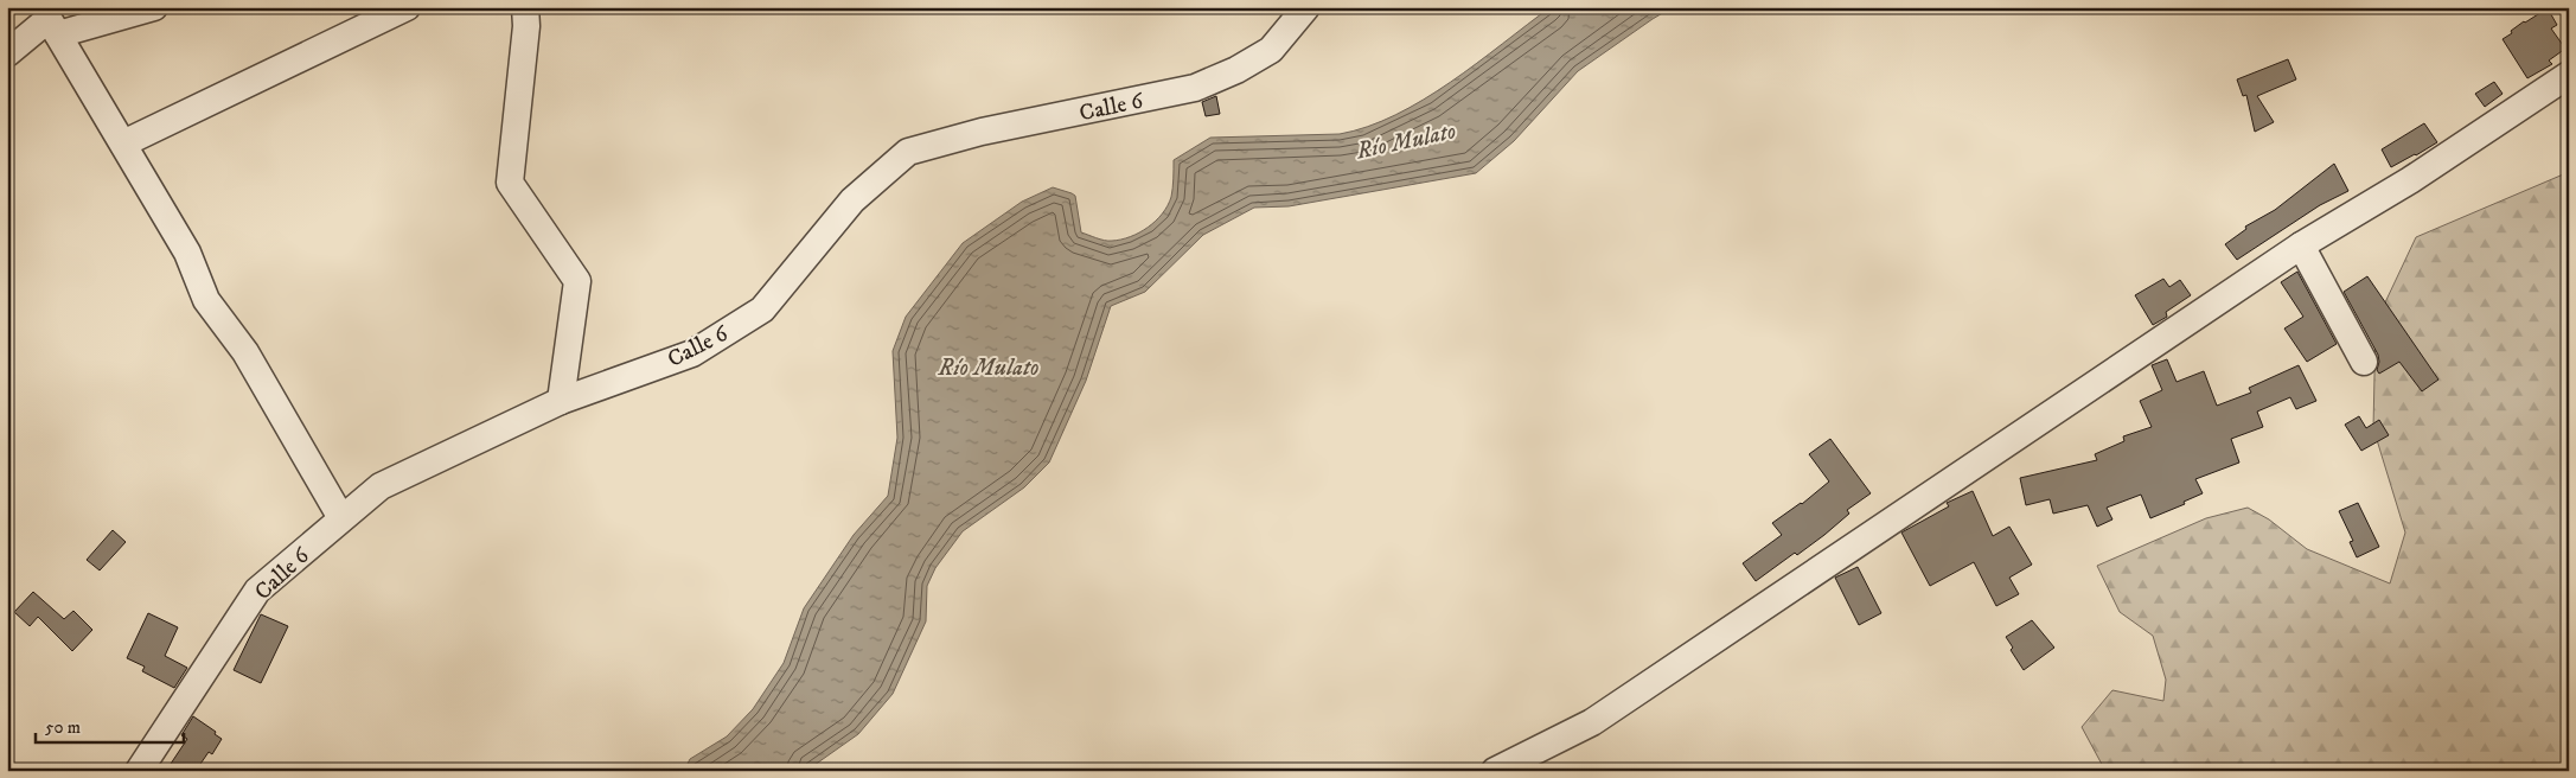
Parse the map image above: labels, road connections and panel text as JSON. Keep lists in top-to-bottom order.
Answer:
{
  "streets": {
    "street": ["Calle 6"]
  },
  "water": ["Río Mulato"],
  "scale_bar": "50 m"
}
